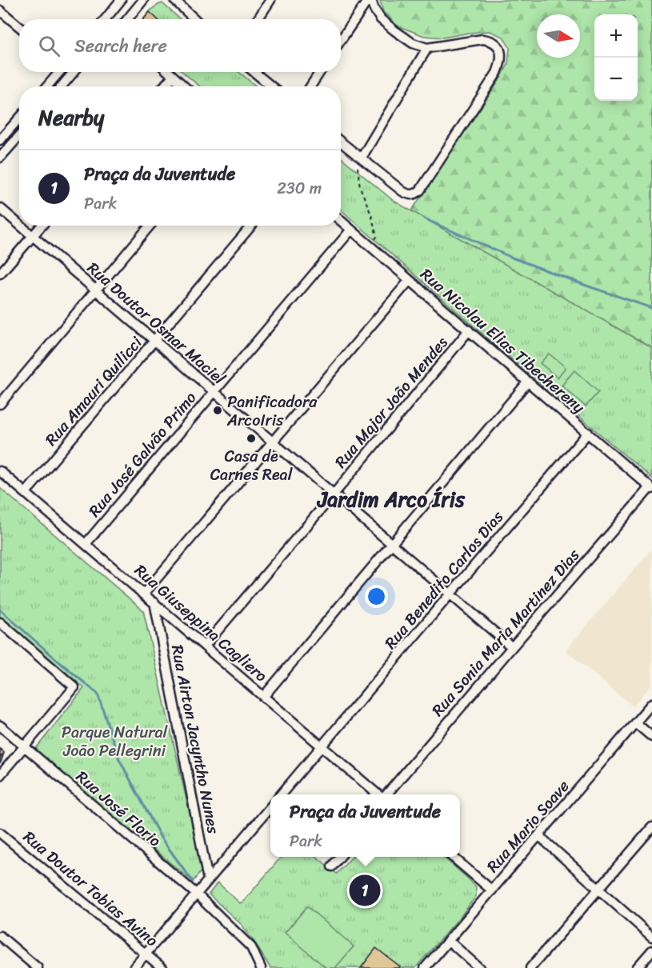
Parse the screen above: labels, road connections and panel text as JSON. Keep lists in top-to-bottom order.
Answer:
{
  "streets": {
    "street": [
      "Rua Doutor Osmar Maciel",
      "Rua Nicolau Elias Tibechereny",
      "Rua Amauri Quilicci",
      "Rua Major João Mendes",
      "Rua José Galvão Primo",
      "Rua Benedito Carlos Dias",
      "Rua Giuseppina Cagliero",
      "Rua Sonia Maria Martinez Dias",
      "Rua Airton Jacyntho Nunes",
      "Rua José Florio",
      "Rua Mario Soave",
      "Rua Doutor Tobias Avino"
    ]
  },
  "crossings": [
    ["Rua Doutor Osmar Maciel", "Rua Amauri Quilicci"],
    ["Rua Doutor Osmar Maciel", "Rua Major João Mendes"],
    ["Rua Doutor Osmar Maciel", "Rua José Galvão Primo"],
    ["Rua Doutor Osmar Maciel", "Rua Benedito Carlos Dias"],
    ["Rua Doutor Osmar Maciel", "Rua Sonia Maria Martinez Dias"],
    ["Rua Nicolau Elias Tibechereny", "Rua Major João Mendes"],
    ["Rua Nicolau Elias Tibechereny", "Rua José Galvão Primo"],
    ["Rua Nicolau Elias Tibechereny", "Rua Benedito Carlos Dias"],
    ["Rua Nicolau Elias Tibechereny", "Rua Sonia Maria Martinez Dias"],
    ["Rua Amauri Quilicci", "Rua Giuseppina Cagliero"],
    ["Rua Major João Mendes", "Rua Giuseppina Cagliero"],
    ["Rua José Galvão Primo", "Rua Giuseppina Cagliero"],
    ["Rua Benedito Carlos Dias", "Rua Giuseppina Cagliero"],
    ["Rua Giuseppina Cagliero", "Rua Airton Jacyntho Nunes"]
  ],
  "districts": ["Jardim Arco Íris"],
  "parks": ["Parque Natural João Pellegrini"],
  "places": ["Panificadora ArcoIris", "Casa de Carnes Real"],
  "north": "right",
  "page": {
    "map_buttons": ["+", "−"],
    "search": "Search here",
    "heading": "Nearby",
    "list": [
      {
        "mark": "1",
        "name": "Praça da Juventude",
        "note": "Park",
        "value": "230 m"
      }
    ],
    "popup": ["Praça da Juventude", "Park"],
    "pins": "1"
  }
}
